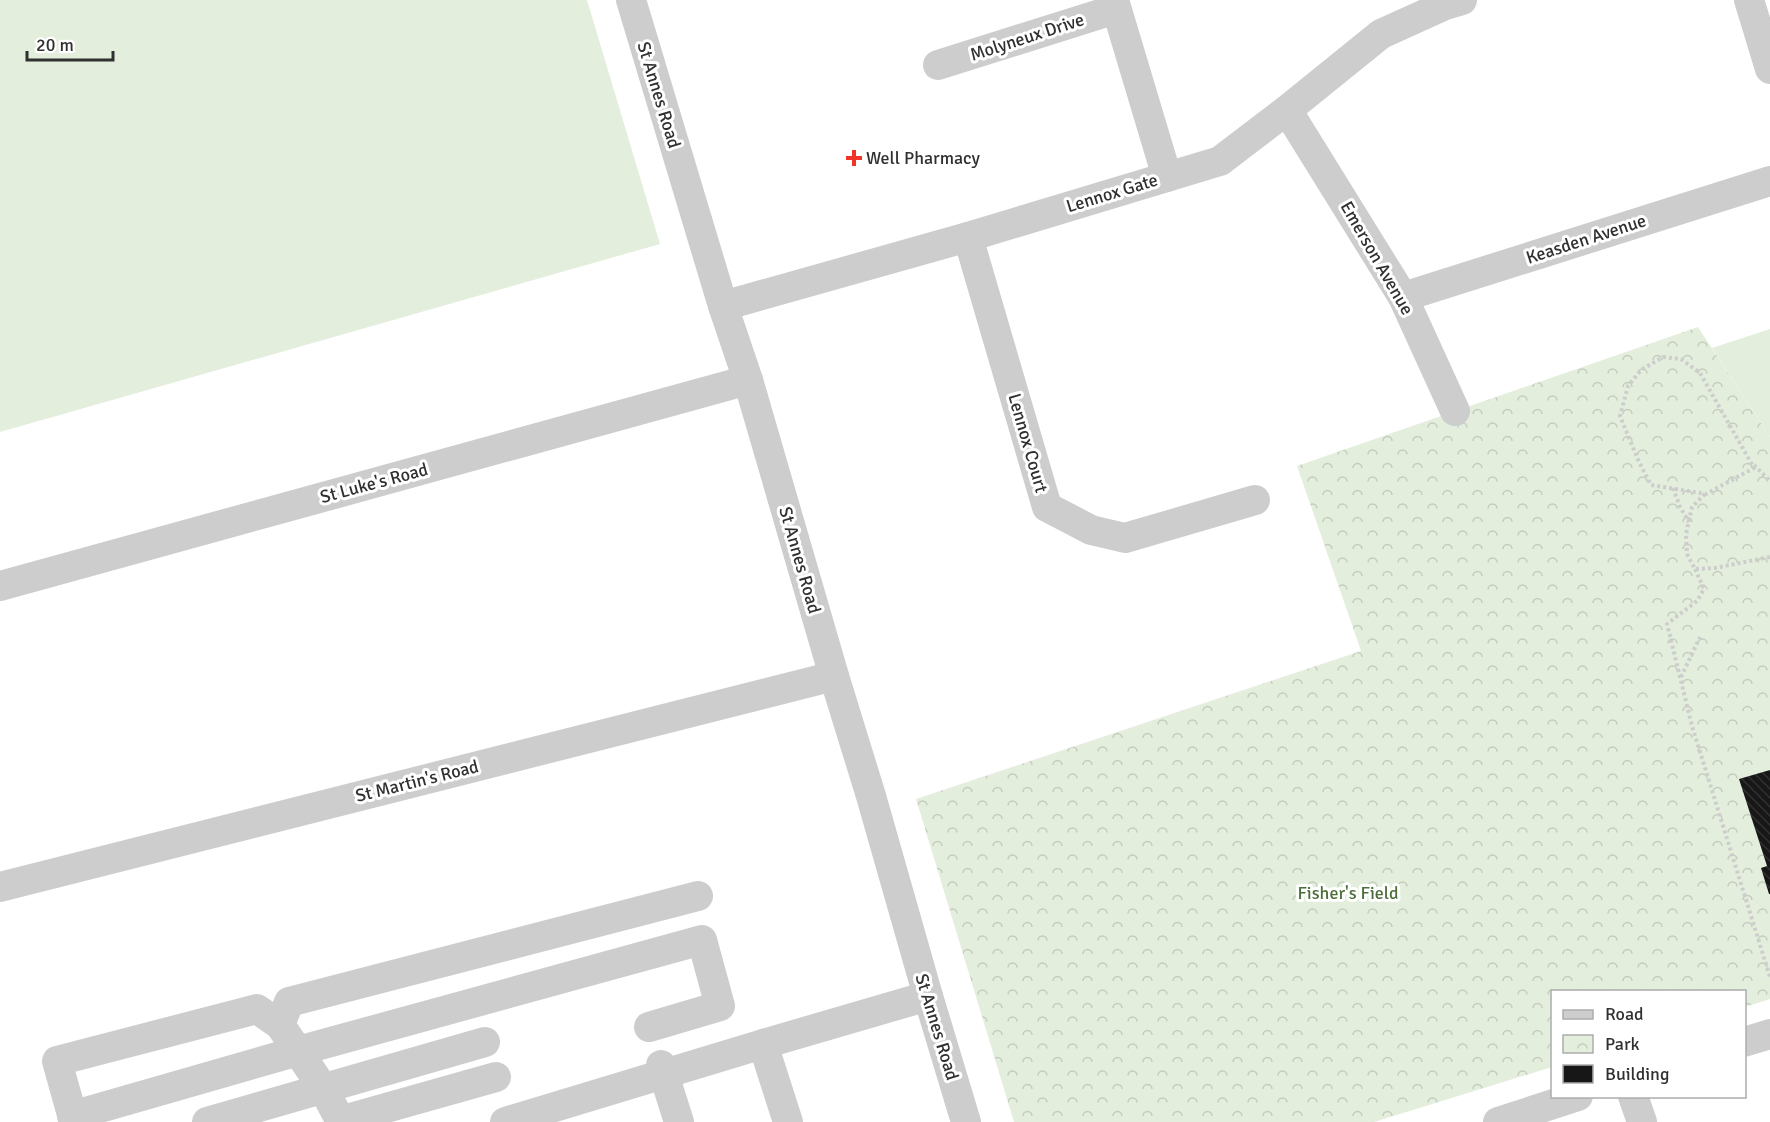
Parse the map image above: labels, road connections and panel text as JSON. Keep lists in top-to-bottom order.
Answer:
{
  "streets": {
    "street": [
      "Molyneux Drive",
      "St Annes Road",
      "Lennox Gate",
      "Keasden Avenue",
      "Emerson Avenue",
      "Lennox Court",
      "St Luke's Road",
      "St Martin's Road"
    ]
  },
  "crossings": [
    ["Molyneux Drive", "Lennox Gate"],
    ["St Annes Road", "Lennox Gate"],
    ["St Annes Road", "St Luke's Road"],
    ["St Annes Road", "St Martin's Road"],
    ["Lennox Gate", "Emerson Avenue"],
    ["Lennox Gate", "Lennox Court"],
    ["Keasden Avenue", "Emerson Avenue"]
  ],
  "parks": ["Fisher's Field"],
  "places": {
    "health": ["Well Pharmacy"]
  },
  "legend": ["Road", "Park", "Building"],
  "scale_bar": "20 m"
}
